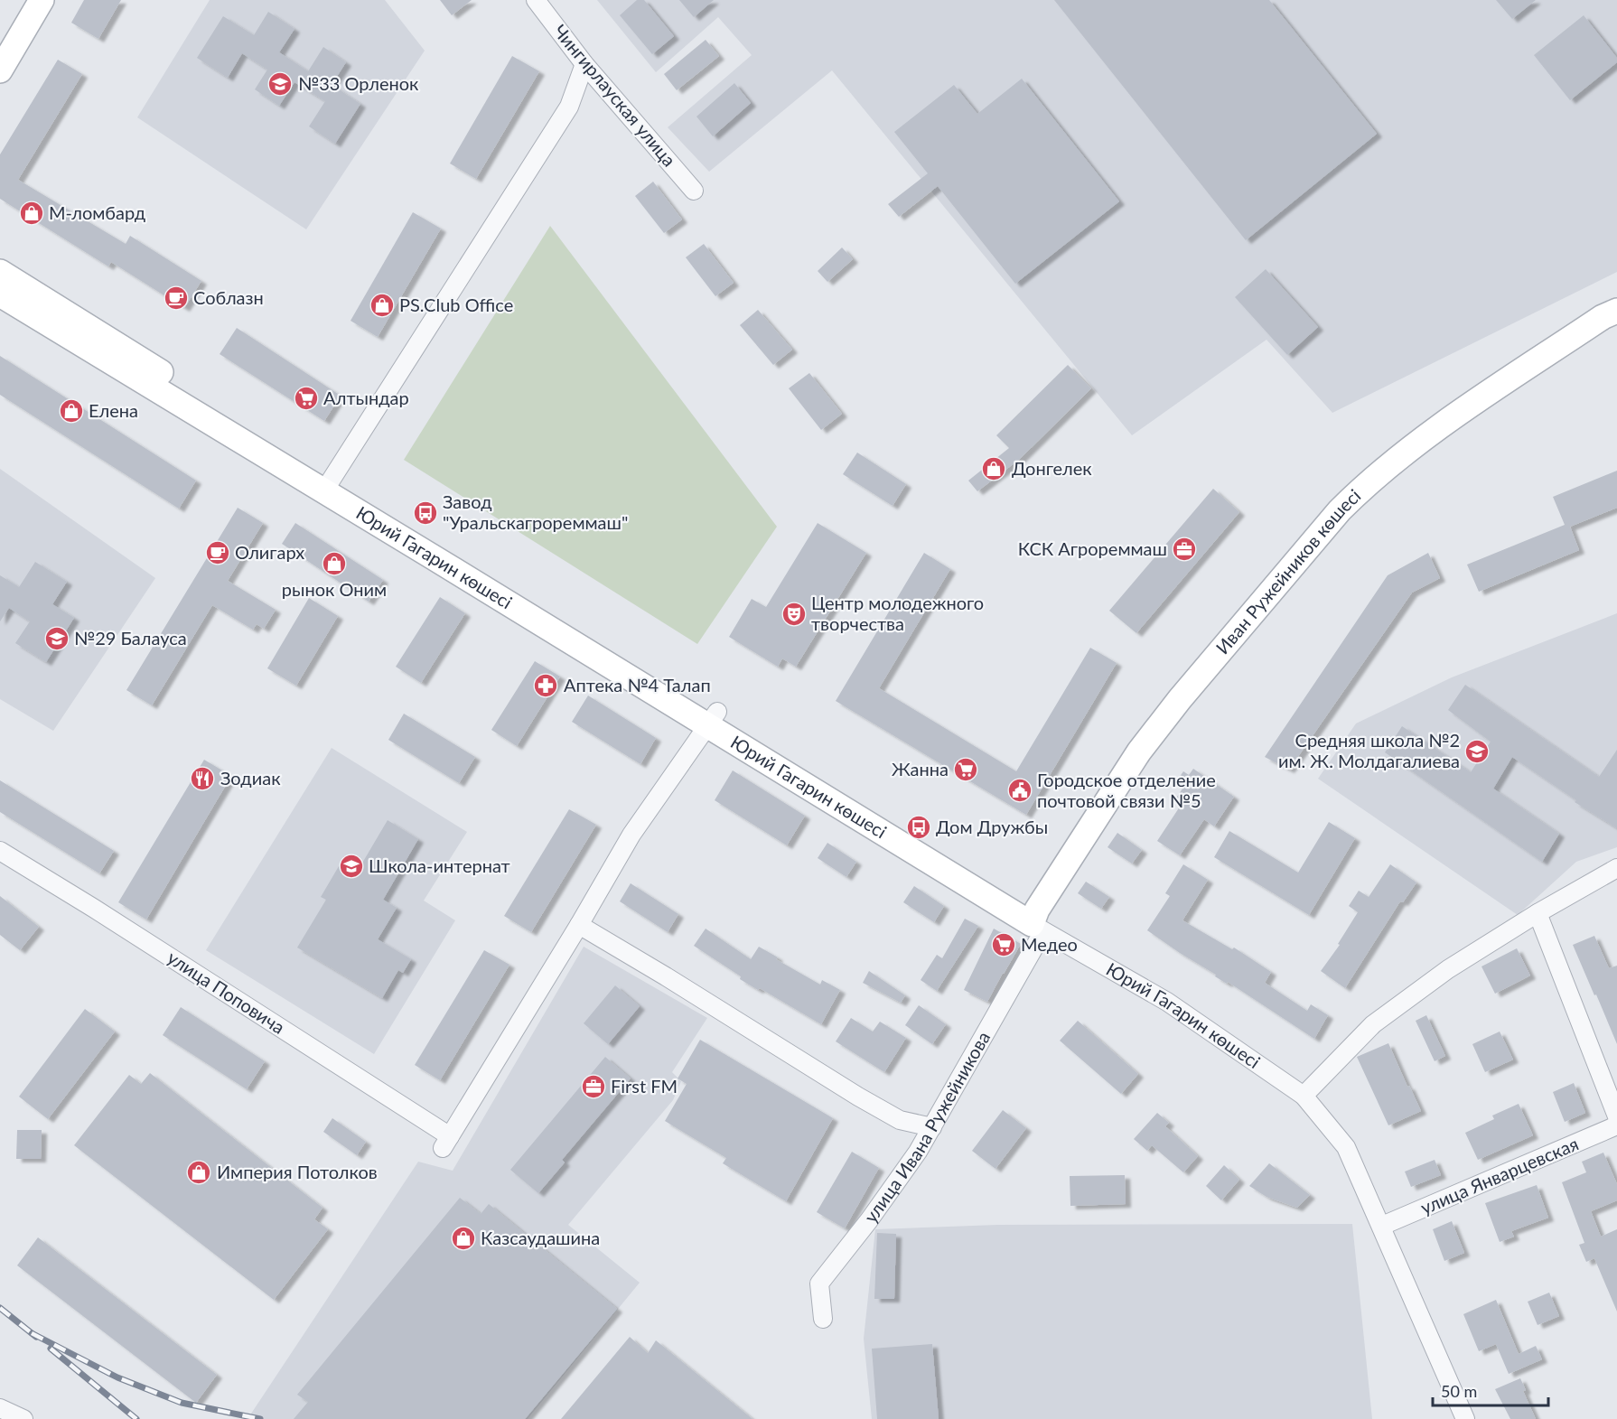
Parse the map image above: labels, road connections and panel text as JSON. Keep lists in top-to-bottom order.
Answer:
{
  "streets": {
    "main road": ["Юрий Гагарин көшесі", "Иван Ружейников көшесі"],
    "street": [
      "Чингирлауская улица",
      "улица Поповича",
      "улица Ивана Ружейникова",
      "улица Январцевская"
    ]
  },
  "crossings": [
    ["Юрий Гагарин көшесі", "Иван Ружейников көшесі"],
    ["Юрий Гагарин көшесі", "улица Ивана Ружейникова"],
    ["Юрий Гагарин көшесі", "улица Январцевская"],
    ["Иван Ружейников көшесі", "улица Ивана Ружейникова"]
  ],
  "places": {
    "school or university": [
      "№33 Орленок",
      "№29 Балауса",
      "Средняя школа №2 им. Ж. Молдагалиева",
      "Школа-интернат"
    ],
    "shop": [
      "М-ломбард",
      "PS.Club Office",
      "Елена",
      "Донгелек",
      "рынок Оним",
      "Империя Потолков",
      "Казсаудашина"
    ],
    "cafe": ["Соблазн", "Олигарх"],
    "supermarket": ["Алтындар", "Жанна", "Медео"],
    "bus stop": ["Завод \"Уральскагрореммаш\"", "Дом Дружбы"],
    "office": ["КСК Агрореммаш", "First FM"],
    "theatre": ["Центр молодежного творчества"],
    "pharmacy": ["Аптека №4 Талап"],
    "restaurant": ["Зодиак"],
    "public building": ["Городское отделение почтовой связи №5"]
  },
  "scale_bar": "50 m"
}
